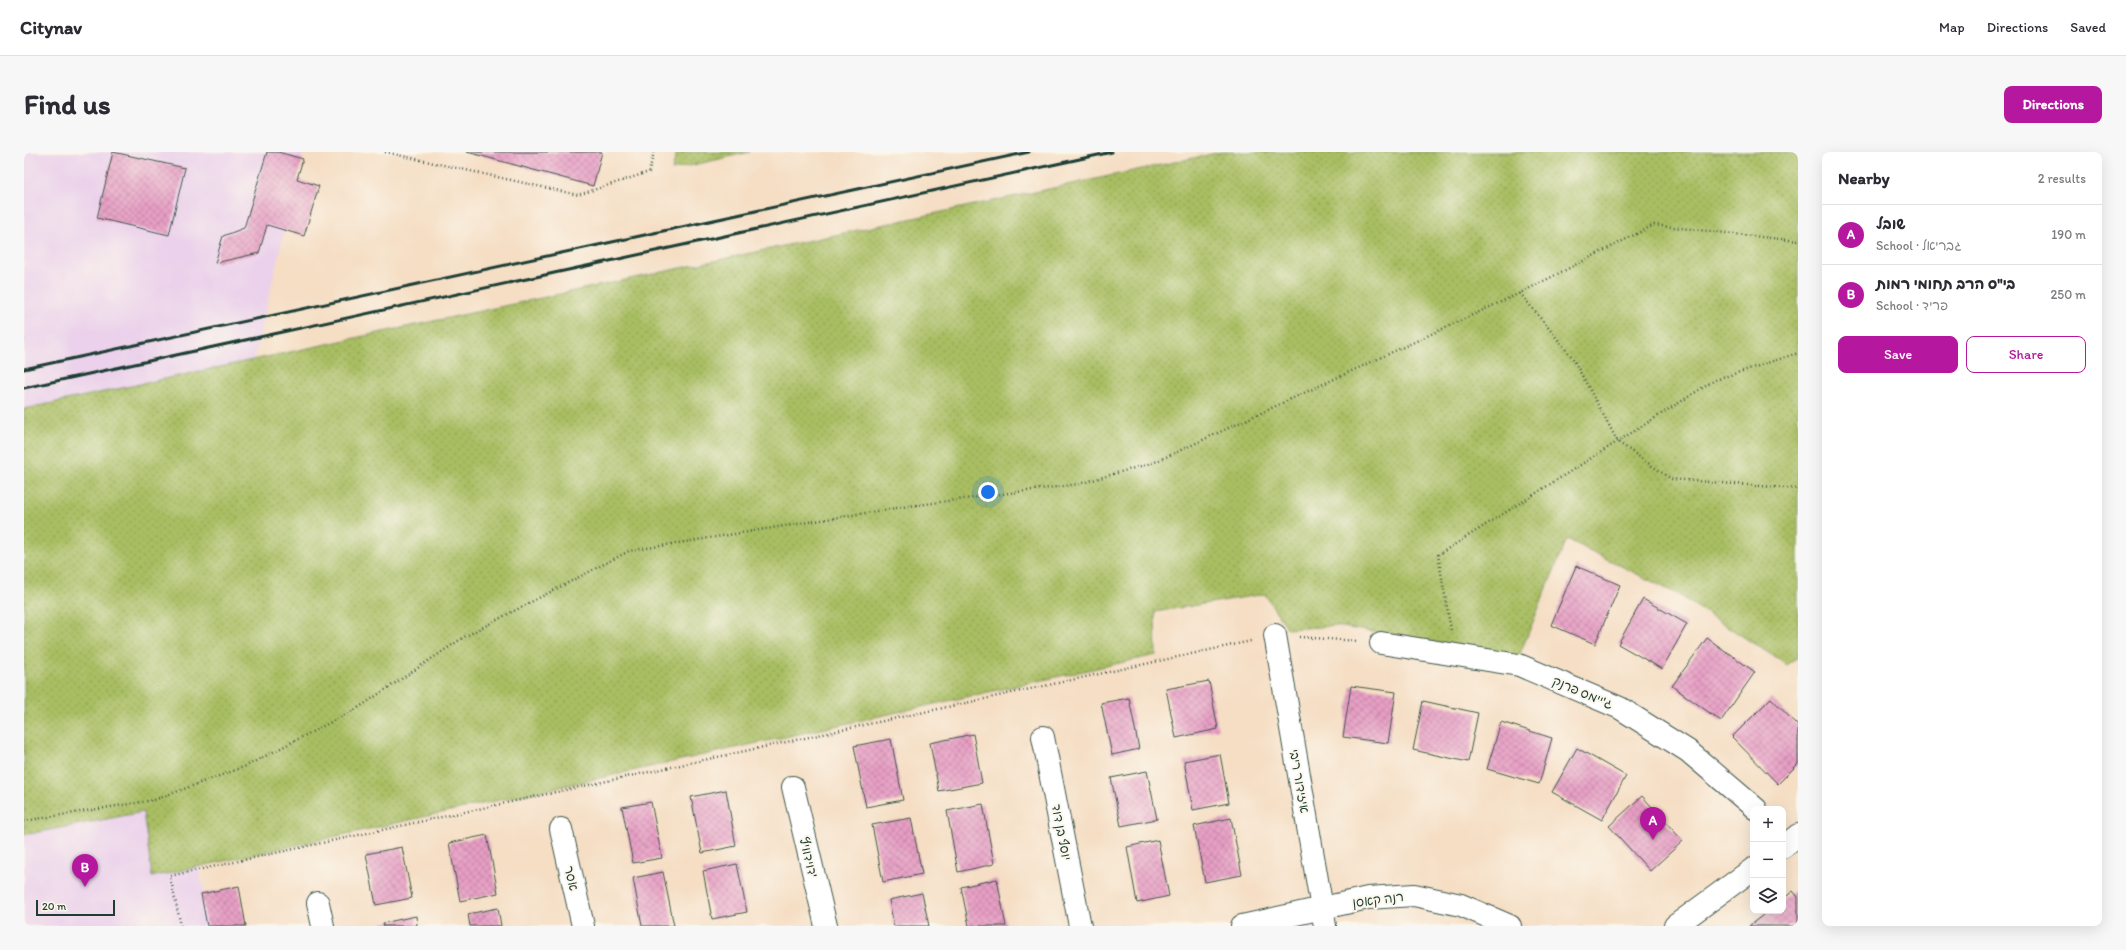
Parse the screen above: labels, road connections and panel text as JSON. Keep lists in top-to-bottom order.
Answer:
{
  "streets": {
    "street": [
      "ג'יימס פרנק",
      "איזידור ריבי",
      "יוסף בן דוד",
      "דוידוויץ'",
      "אסר",
      "רנה קאסן"
    ]
  },
  "crossings": [
    ["איזידור ריבי", "רנה קאסן"]
  ],
  "scale_bar": "20 m",
  "page": {
    "header": "Citynav",
    "nav": ["Map", "Directions", "Saved"],
    "buttons": [
      "Directions",
      ["Save", "Share"]
    ],
    "title": "Find us",
    "heading": ["Nearby", "2 results"],
    "list": [
      {
        "mark": "A",
        "name": "שובל",
        "note": "School · גבריאל",
        "value": "190 m"
      },
      {
        "mark": "B",
        "name": "בי\"ס הרב תחומי רמות",
        "note": "School · פריד",
        "value": "250 m"
      }
    ],
    "map_buttons": ["+", "−"],
    "pins": ["A", "B"],
    "scale": "20 m"
  }
}
